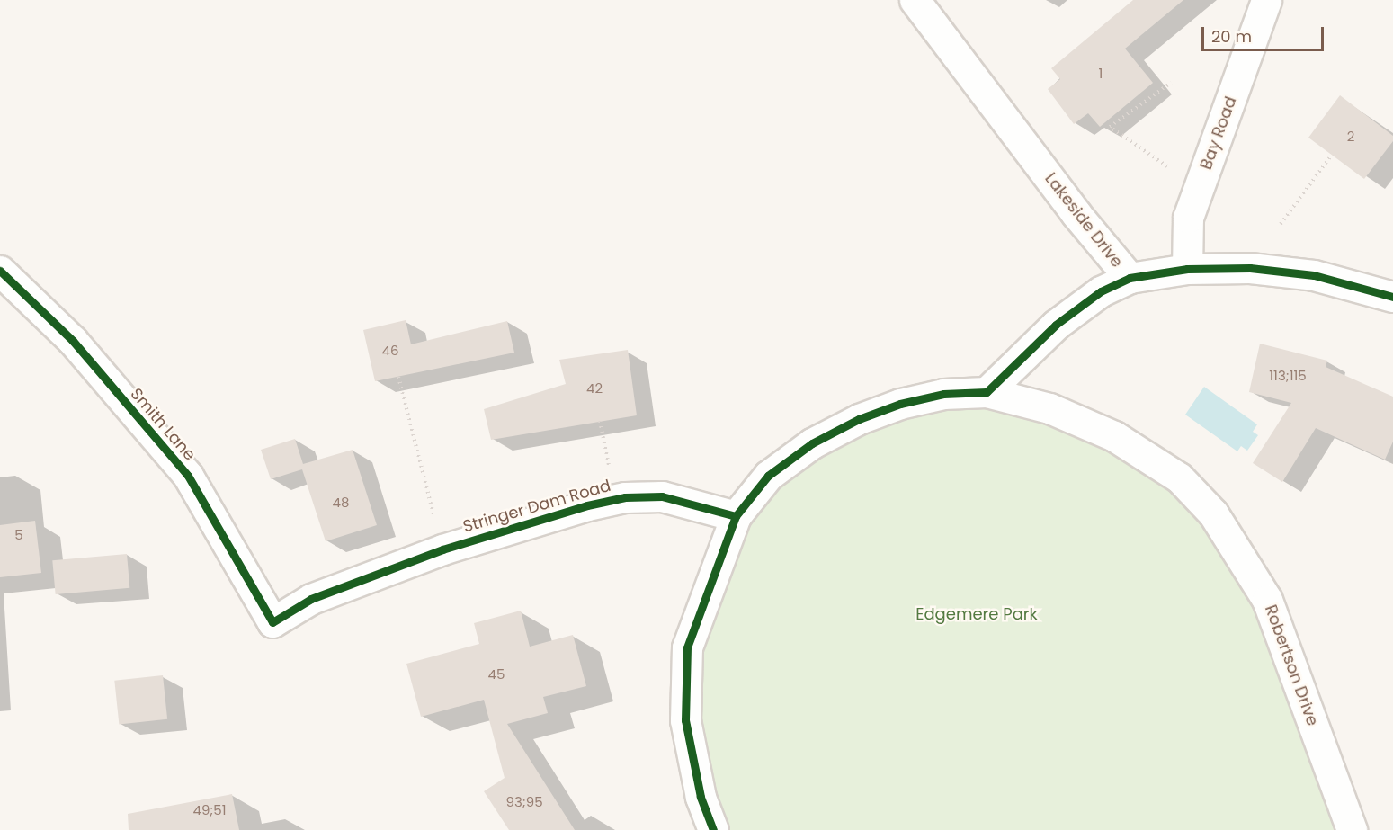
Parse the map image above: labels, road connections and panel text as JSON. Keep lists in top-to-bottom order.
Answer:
{
  "streets": {
    "street": [
      "Bay Road",
      "Lakeside Drive",
      "Smith Lane",
      "Stringer Dam Road",
      "Robertson Drive"
    ]
  },
  "crossings": [
    ["Bay Road", "Lakeside Drive"],
    ["Smith Lane", "Stringer Dam Road"]
  ],
  "parks": ["Edgemere Park"],
  "house_numbers": [
    "1",
    "2",
    "46",
    "113;115",
    "42",
    "48",
    "5",
    "45",
    "93;95",
    "49;51"
  ],
  "scale_bar": "20 m"
}
